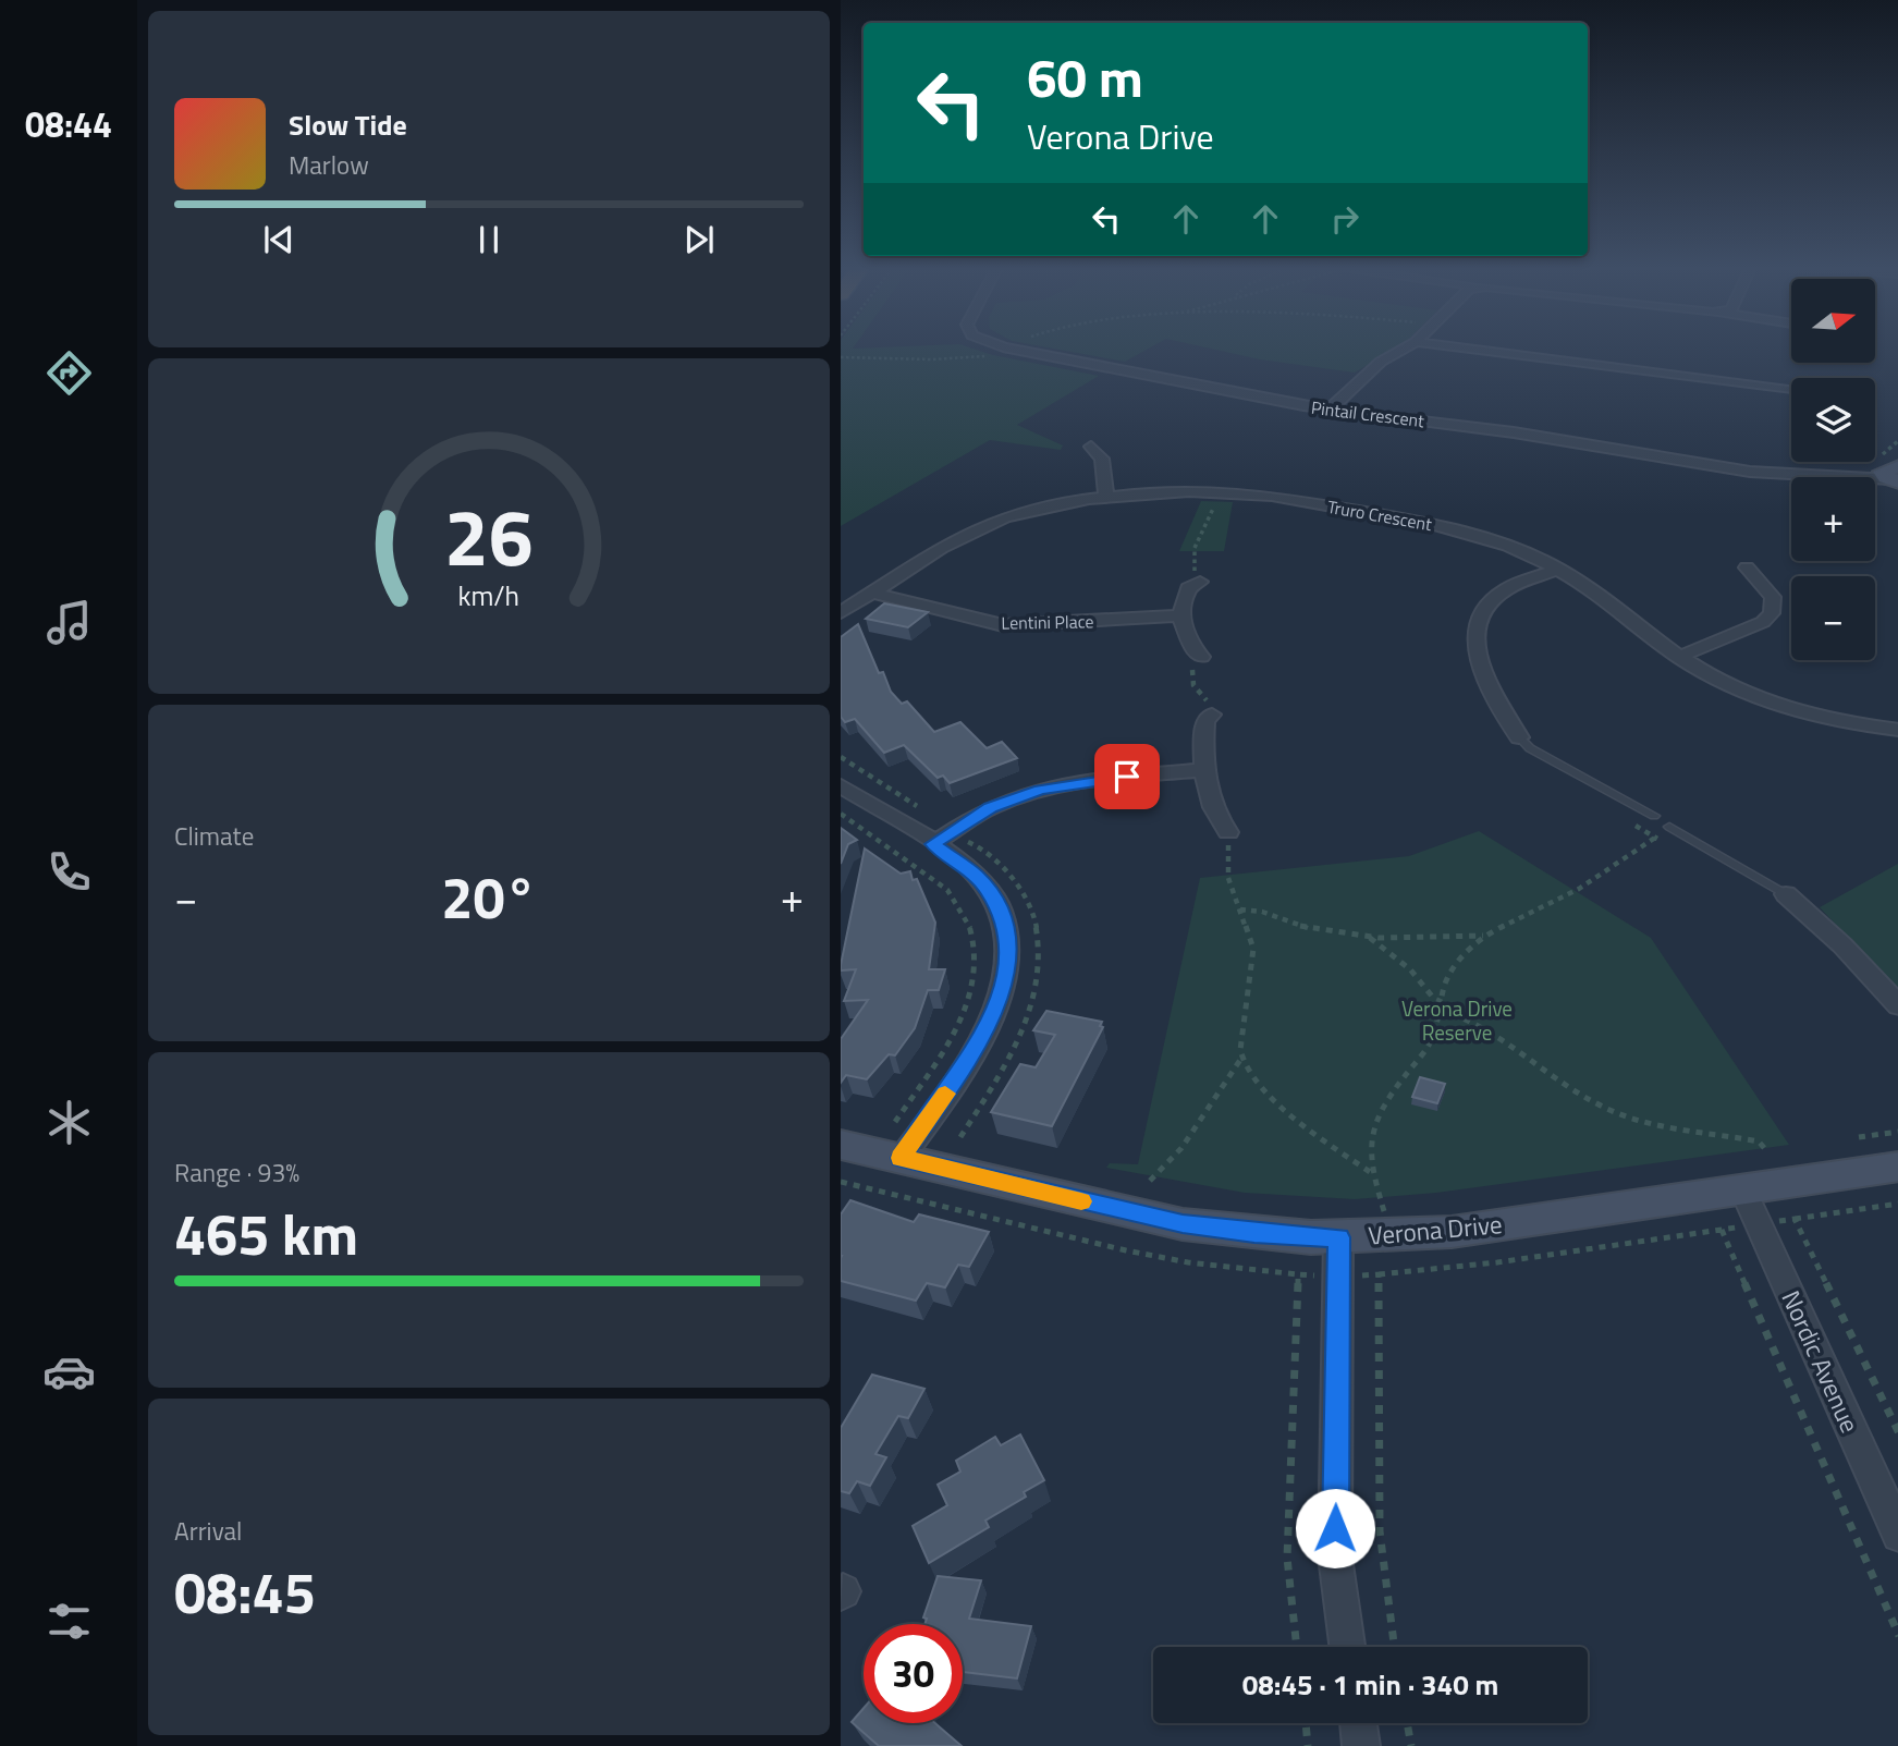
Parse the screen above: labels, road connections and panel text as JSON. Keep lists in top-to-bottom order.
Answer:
{
  "streets": {
    "street": [
      "Pintail Crescent",
      "Truro Crescent",
      "Lentini Place",
      "Verona Drive",
      "Nordic Avenue"
    ]
  },
  "crossings": [
    ["Truro Crescent", "Lentini Place"],
    ["Verona Drive", "Nordic Avenue"]
  ],
  "parks": ["Verona Drive Reserve"],
  "north": "right",
  "page": {
    "tabs": "08:44",
    "turn": ["60 m", "Verona Drive"],
    "song": ["Slow Tide", "Marlow"],
    "map_buttons": ["+", "−"],
    "tile": [
      "Climate",
      ["Range · 93%", "465 km"],
      ["Arrival", "08:45"]
    ],
    "heat": ["−", "20°", "+"],
    "limit": "30",
    "trip": "08:45 · 1 min · 340 m",
    "gauge": ["26", "km/h"]
  }
}
